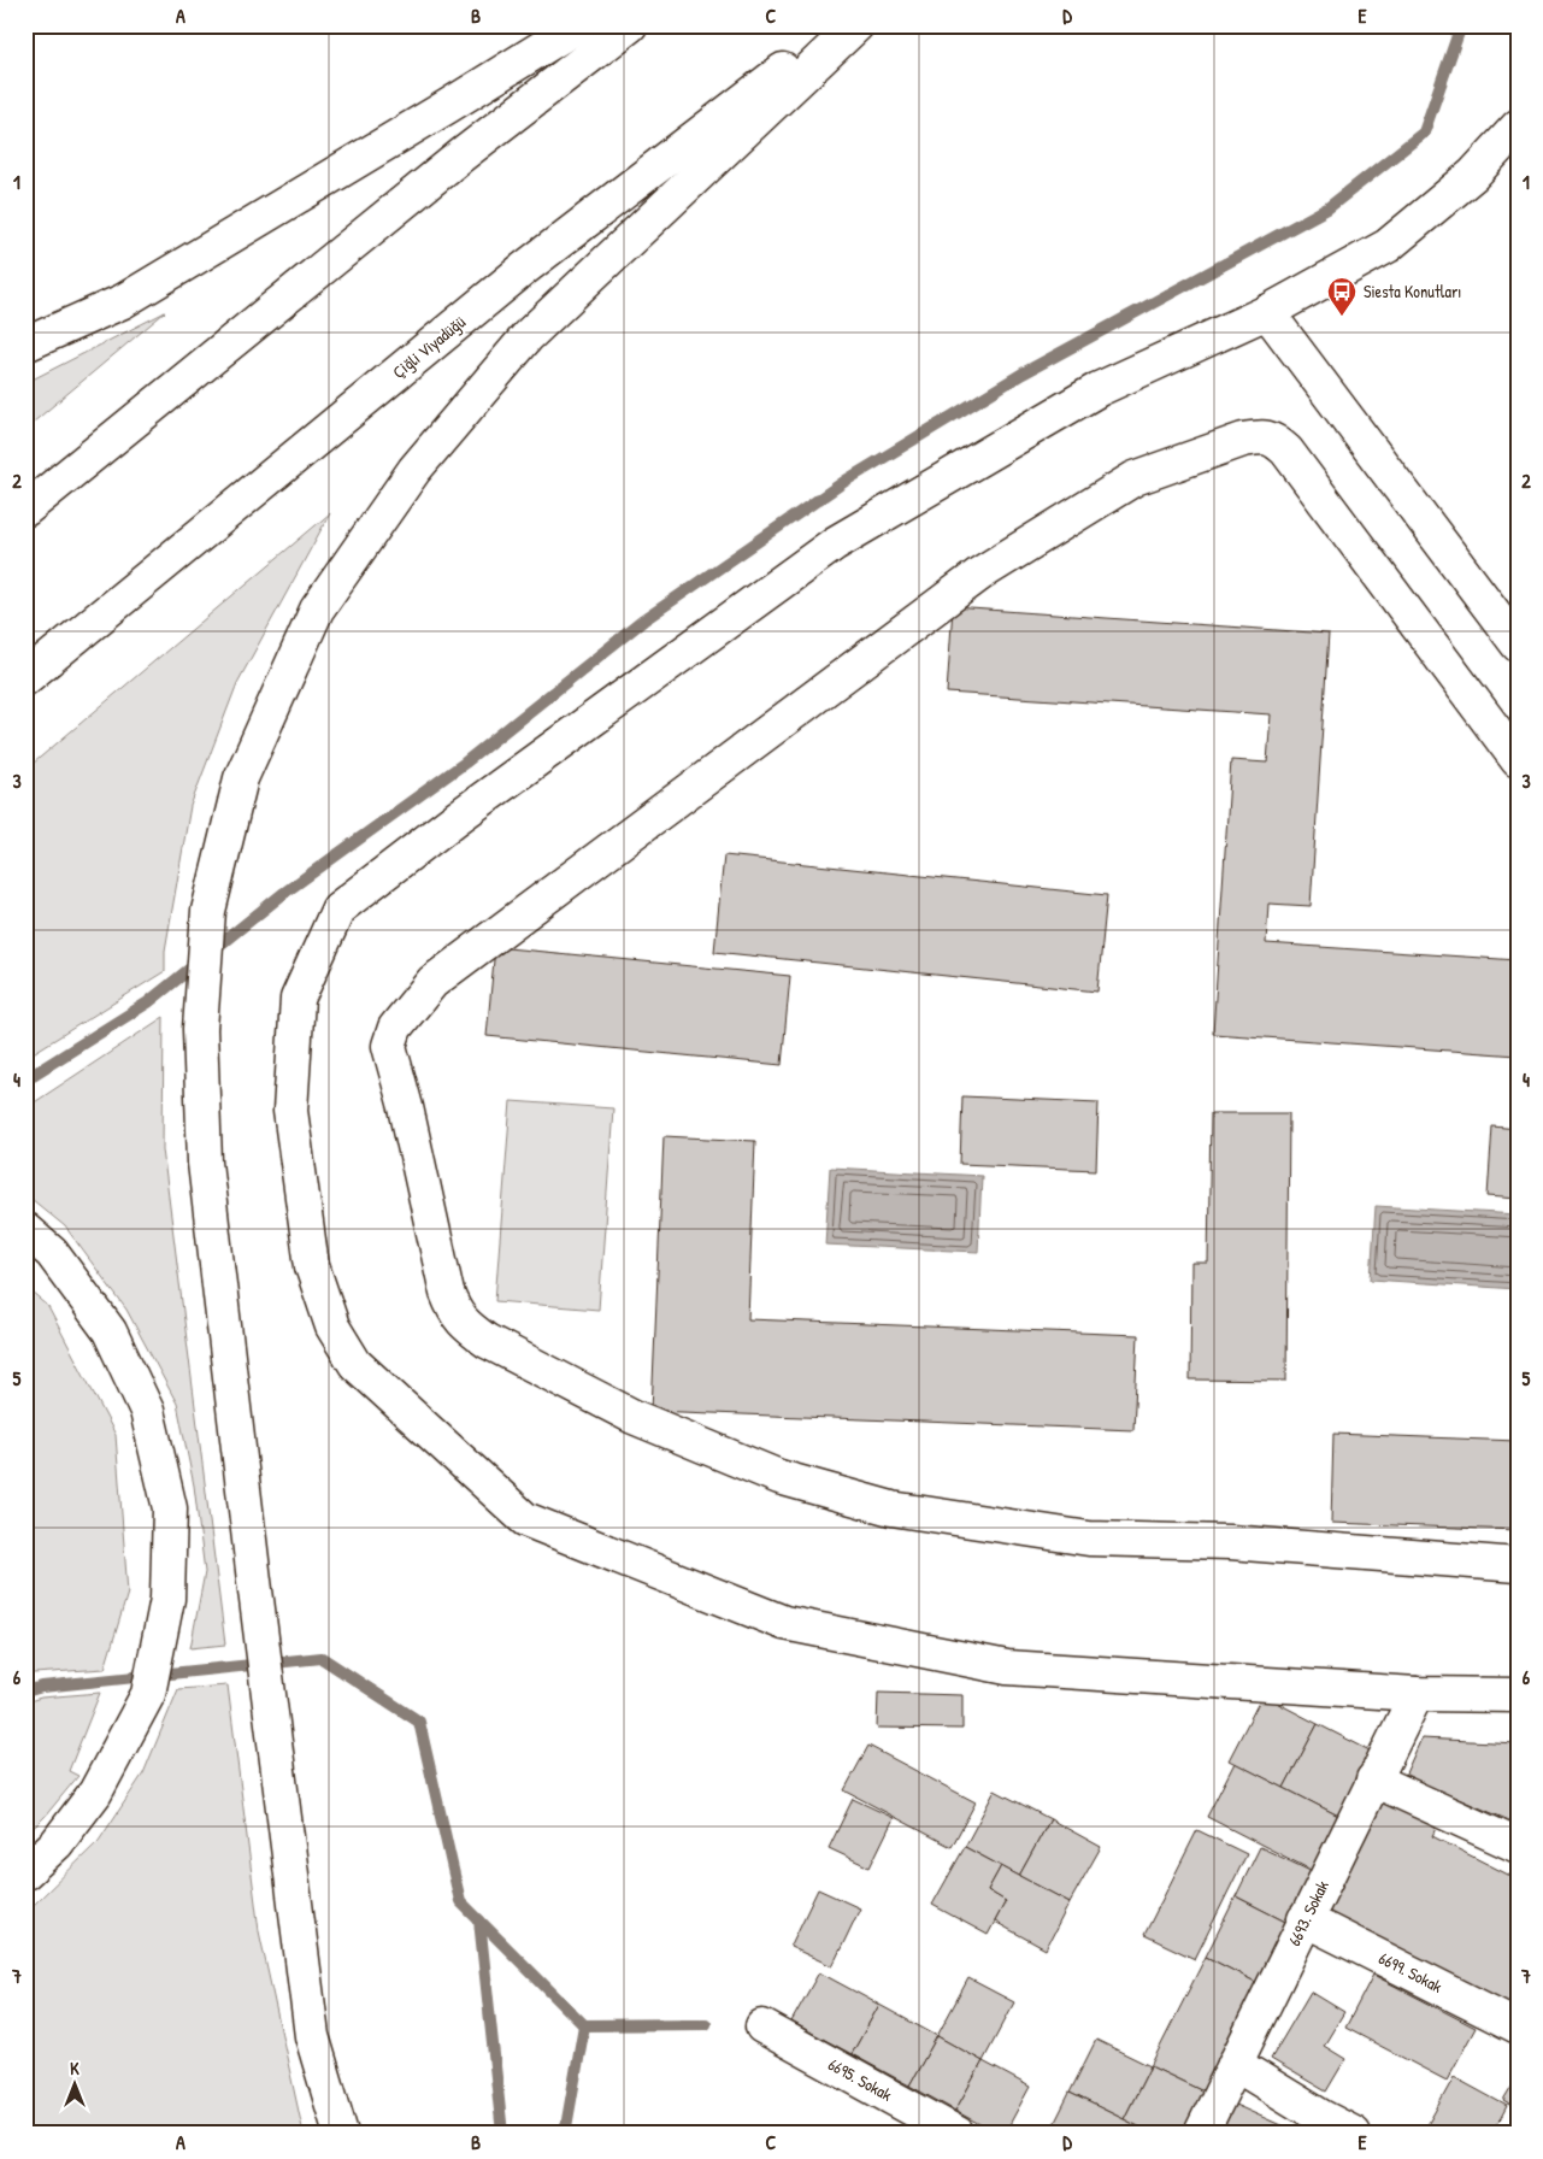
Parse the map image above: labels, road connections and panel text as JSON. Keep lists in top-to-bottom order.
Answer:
{
  "streets": {
    "main road": [
      "Çiğli Viyadüğü",
      "6693. Sokak",
      "6699. Sokak",
      "6695. Sokak"
    ]
  },
  "crossings": [
    ["6693. Sokak", "6699. Sokak"]
  ],
  "places": {
    "bus stop": ["Siesta Konutları"]
  },
  "north": "top",
  "grid": {
    "columns": [
      "A",
      "B",
      "C",
      "D",
      "E"
    ],
    "rows": [
      "1",
      "2",
      "3",
      "4",
      "5",
      "6",
      "7"
    ]
  }
}
